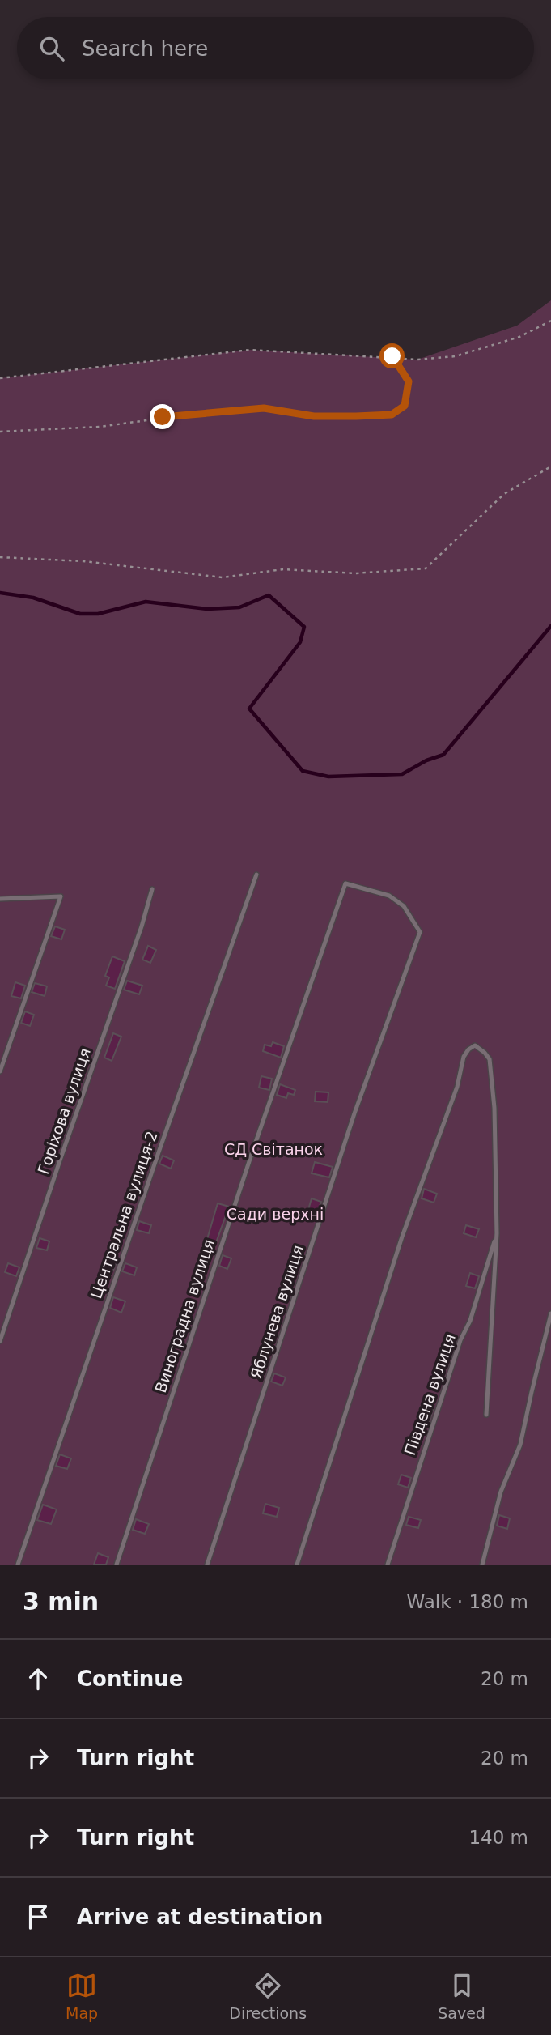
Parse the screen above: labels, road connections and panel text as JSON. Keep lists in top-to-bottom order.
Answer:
{
  "streets": {
    "lane": [
      "Горіхова вулиця",
      "Центральна вулиця-2",
      "Яблунева вулиця",
      "Виноградна вулиця",
      "Південа вулиця"
    ]
  },
  "crossings": [
    ["Яблунева вулиця", "Виноградна вулиця"]
  ],
  "parks": ["СД Світанок", "Сади верхні"],
  "page": {
    "search": "Search here",
    "heading": ["3 min", "Walk · 180 m"],
    "list": [
      ["Continue", "20 m"],
      ["Turn right", "20 m"],
      ["Turn right", "140 m"],
      "Arrive at destination"
    ],
    "nav": ["Map", "Directions", "Saved"]
  }
}
